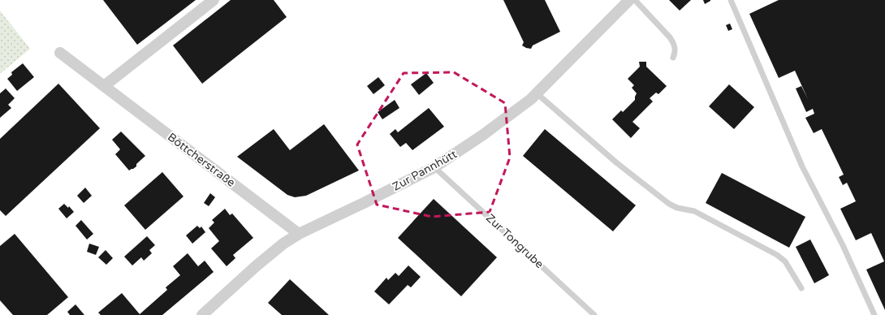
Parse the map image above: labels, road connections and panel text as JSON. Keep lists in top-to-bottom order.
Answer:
{
  "streets": {
    "street": ["Böttcherstraße", "Zur Pannhütt"],
    "lane": ["Zur Tongrube"]
  },
  "crossings": [
    ["Böttcherstraße", "Zur Pannhütt"],
    ["Zur Pannhütt", "Zur Tongrube"]
  ]
}
